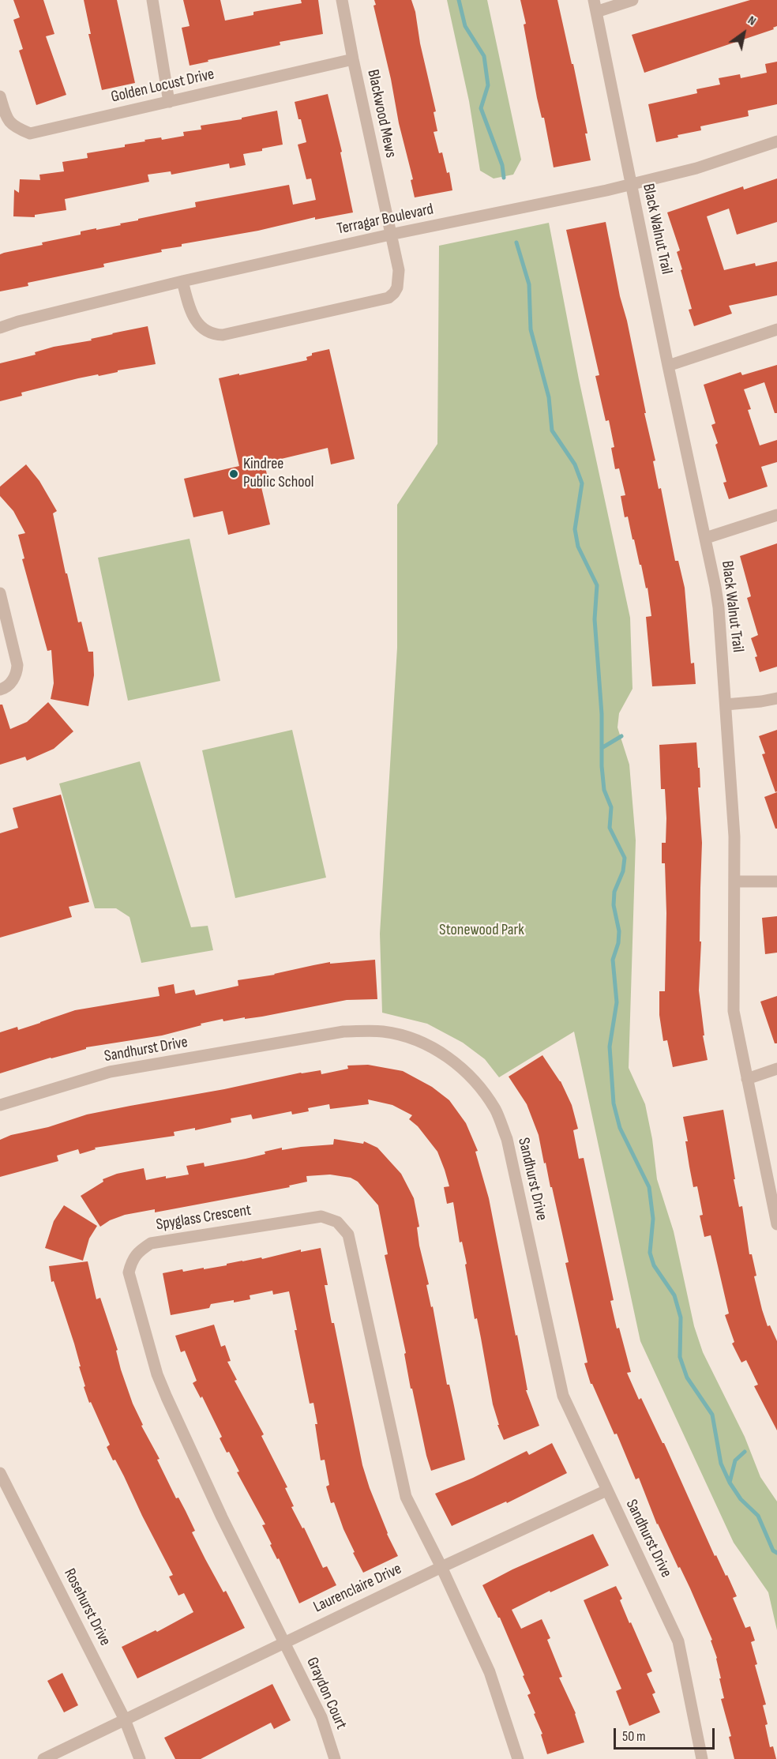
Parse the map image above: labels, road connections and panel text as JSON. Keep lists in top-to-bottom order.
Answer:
{
  "streets": {
    "street": [
      "Golden Locust Drive",
      "Blackwood Mews",
      "Terragar Boulevard",
      "Black Walnut Trail",
      "Sandhurst Drive",
      "Spyglass Crescent",
      "Laurenclaire Drive",
      "Rosehurst Drive",
      "Graydon Court"
    ]
  },
  "crossings": [
    ["Golden Locust Drive", "Blackwood Mews"],
    ["Blackwood Mews", "Terragar Boulevard"],
    ["Terragar Boulevard", "Black Walnut Trail"],
    ["Sandhurst Drive", "Laurenclaire Drive"],
    ["Spyglass Crescent", "Laurenclaire Drive"],
    ["Spyglass Crescent", "Graydon Court"],
    ["Laurenclaire Drive", "Rosehurst Drive"],
    ["Laurenclaire Drive", "Graydon Court"]
  ],
  "parks": ["Stonewood Park"],
  "places": ["Kindree Public School"],
  "scale_bar": "50 m",
  "north": "top right"
}
